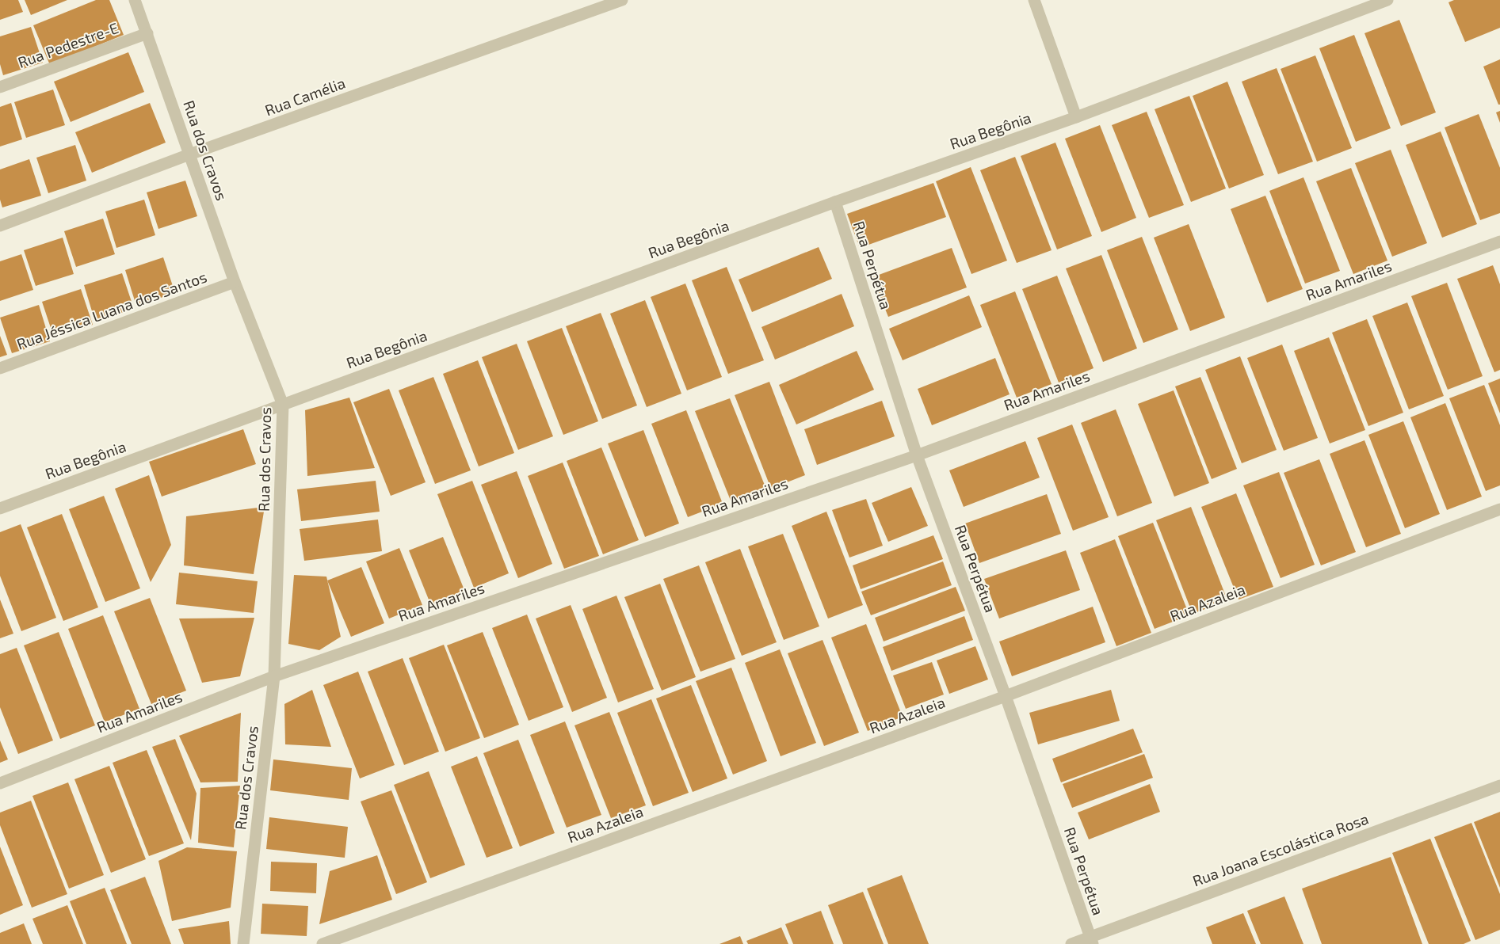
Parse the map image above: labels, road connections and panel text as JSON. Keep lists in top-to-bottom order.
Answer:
{
  "streets": {
    "street": [
      "Rua Pedestre-E",
      "Rua Camélia",
      "Rua Begônia",
      "Rua dos Cravos",
      "Rua Perpétua",
      "Rua Amariles",
      "Rua Jéssica Luana dos Santos",
      "Rua Azaleia",
      "Rua Joana Escolástica Rosa"
    ]
  },
  "crossings": [
    ["Rua Pedestre-E", "Rua dos Cravos"],
    ["Rua Camélia", "Rua dos Cravos"],
    ["Rua Begônia", "Rua dos Cravos"],
    ["Rua Begônia", "Rua Perpétua"],
    ["Rua dos Cravos", "Rua Amariles"],
    ["Rua dos Cravos", "Rua Jéssica Luana dos Santos"],
    ["Rua Perpétua", "Rua Amariles"],
    ["Rua Perpétua", "Rua Azaleia"],
    ["Rua Perpétua", "Rua Joana Escolástica Rosa"]
  ]
}
